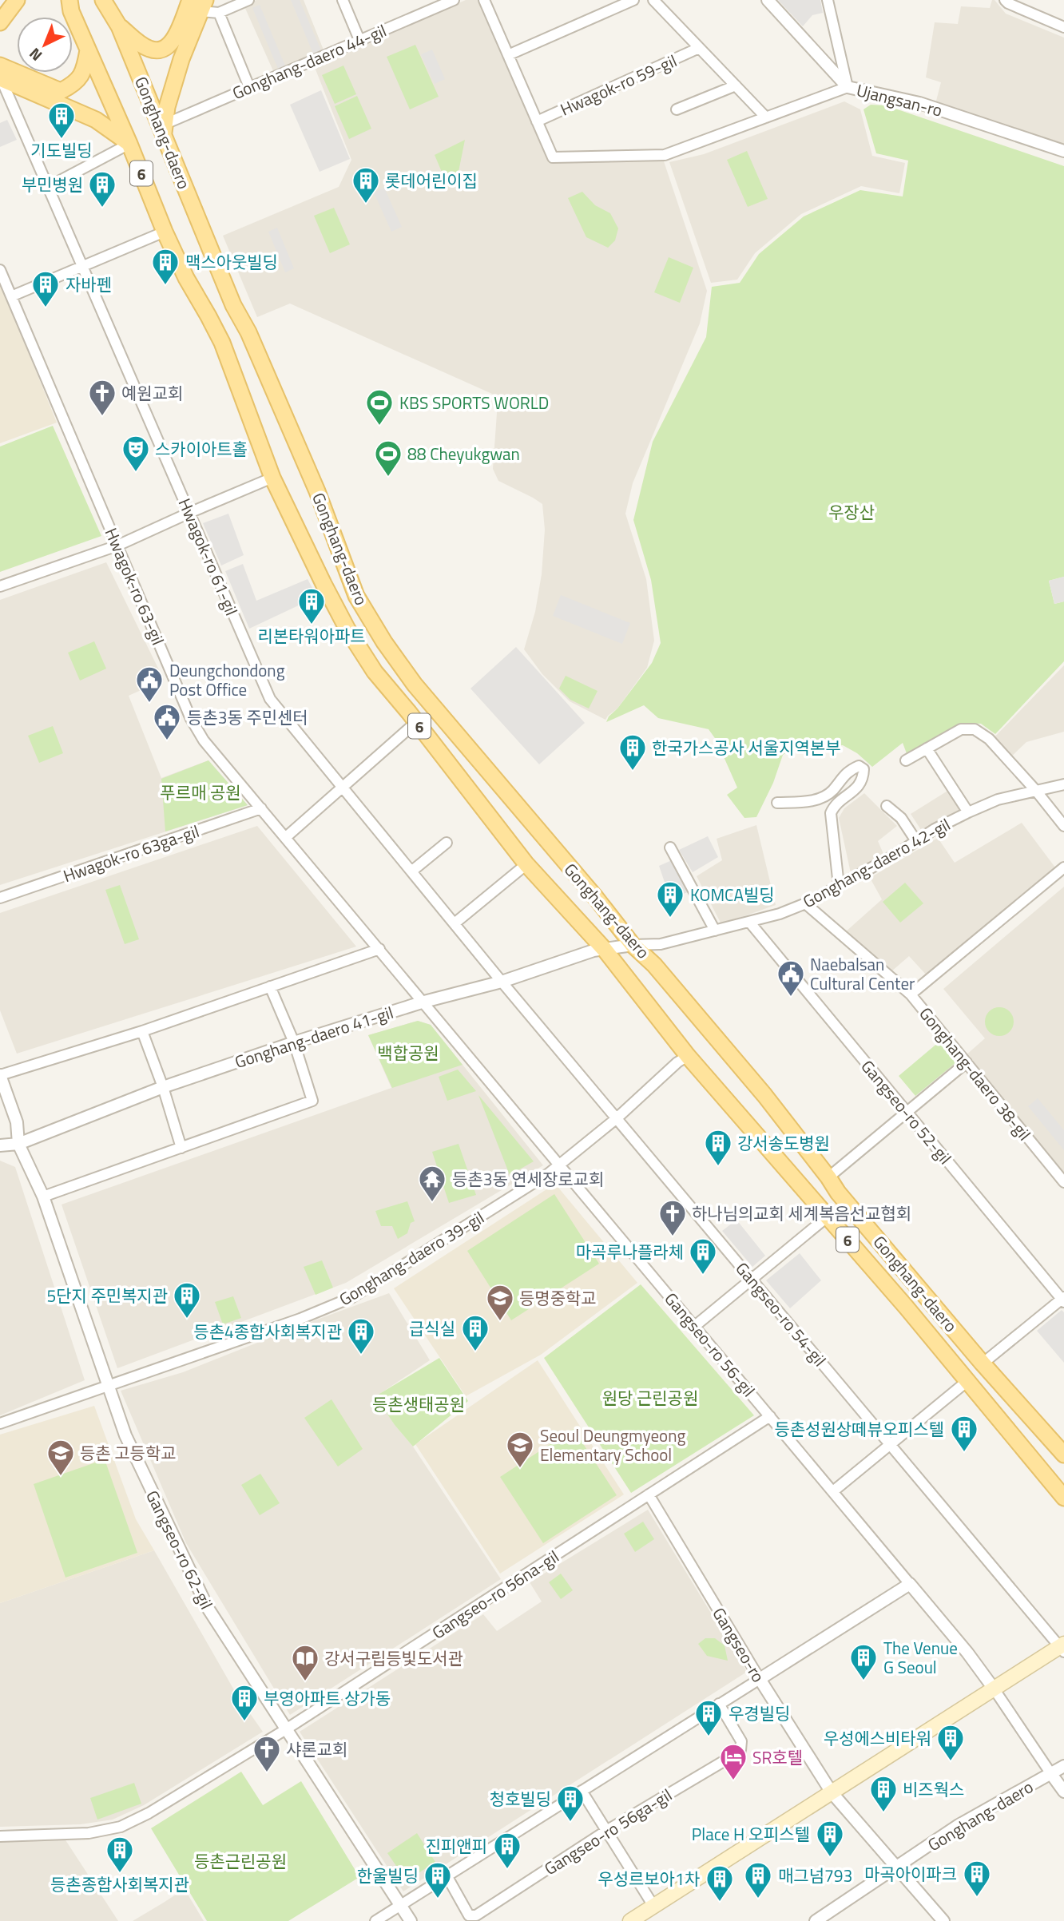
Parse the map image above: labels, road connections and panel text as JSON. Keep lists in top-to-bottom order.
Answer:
{
  "streets": {
    "main road": ["Gonghang-daero", "6"],
    "street": [
      "Gonghang-daero 44-gil",
      "Hwagok-ro 59-gil",
      "Ujangsan-ro",
      "Hwagok-ro 61-gil",
      "Hwagok-ro 63-gil",
      "Hwagok-ro 63ga-gil",
      "Gonghang-daero 42-gil",
      "Gonghang-daero 41-gil",
      "Gonghang-daero 38-gil",
      "Gangseo-ro 52-gil",
      "Gonghang-daero 39-gil",
      "Gangseo-ro 54-gil",
      "Gangseo-ro 56-gil",
      "Gangseo-ro 62-gil",
      "Gangseo-ro 56na-gil",
      "Gangseo-ro",
      "Gangseo-ro 56ga-gil"
    ]
  },
  "crossings": [
    ["Gonghang-daero 44-gil", "Gonghang-daero"],
    ["Gonghang-daero", "Gonghang-daero 42-gil"],
    ["Gonghang-daero", "Gonghang-daero 41-gil"],
    ["Gonghang-daero", "Gonghang-daero 39-gil"],
    ["Gonghang-daero", "Gangseo-ro"],
    ["Hwagok-ro 61-gil", "Gonghang-daero 41-gil"],
    ["Hwagok-ro 61-gil", "Gangseo-ro 54-gil"],
    ["Hwagok-ro 63-gil", "Hwagok-ro 63ga-gil"],
    ["Hwagok-ro 63-gil", "Gonghang-daero 41-gil"],
    ["Hwagok-ro 63-gil", "Gangseo-ro 56-gil"],
    ["Gonghang-daero 42-gil", "Gonghang-daero 41-gil"],
    ["Gonghang-daero 42-gil", "Gonghang-daero 38-gil"],
    ["Gonghang-daero 42-gil", "Gangseo-ro 52-gil"],
    ["Gonghang-daero 41-gil", "Gangseo-ro 54-gil"],
    ["Gonghang-daero 41-gil", "Gangseo-ro 56-gil"],
    ["Gonghang-daero 41-gil", "Gangseo-ro 62-gil"],
    ["Gonghang-daero 39-gil", "Gangseo-ro 54-gil"],
    ["Gonghang-daero 39-gil", "Gangseo-ro 56-gil"],
    ["Gonghang-daero 39-gil", "Gangseo-ro 62-gil"],
    ["Gangseo-ro 56-gil", "Gangseo-ro 56na-gil"],
    ["Gangseo-ro 62-gil", "Gangseo-ro 56na-gil"],
    ["Gangseo-ro 56na-gil", "Gangseo-ro"]
  ],
  "parks": [
    "우장산",
    "푸르매 공원",
    "백합공원",
    "원당 근린공원",
    "등촌생태공원",
    "등촌근린공원"
  ],
  "places": {
    "building": [
      "기도빌딩",
      "롯데어린이집",
      "부민병원",
      "맥스아웃빌딩",
      "자바펜",
      "리본타워아파트",
      "한국가스공사 서울지역본부",
      "KOMCA빌딩",
      "강서송도병원",
      "마곡루나플라체",
      "5단지 주민복지관",
      "급식실",
      "등촌4종합사회복지관",
      "등촌성원상떼뷰오피스텔",
      "The Venue G Seoul",
      "부영아파트 상가동",
      "우경빌딩",
      "우성에스비타워",
      "비즈웍스",
      "청호빌딩",
      "Place H 오피스텔",
      "진피앤피",
      "등촌종합사회복지관",
      "마곡아이파크",
      "한울빌딩",
      "매그넘793",
      "우성르보아1차"
    ],
    "church": ["예원교회", "하나님의교회 세계복음선교협회", "샤론교회"],
    "sports": ["KBS SPORTS WORLD", "88 Cheyukgwan"],
    "theatre": ["스카이아트홀"],
    "public building": ["Deungchondong Post Office", "등촌3동 주민센터", "Naebalsan Cultural Center"],
    "temple": ["등촌3동 연세장로교회"],
    "school or university": ["등명중학교", "Seoul Deungmyeong Elementary School", "등촌 고등학교"],
    "library": ["강서구립등빛도서관"],
    "hotel": ["SR호텔"]
  },
  "north": "bottom left"
}
